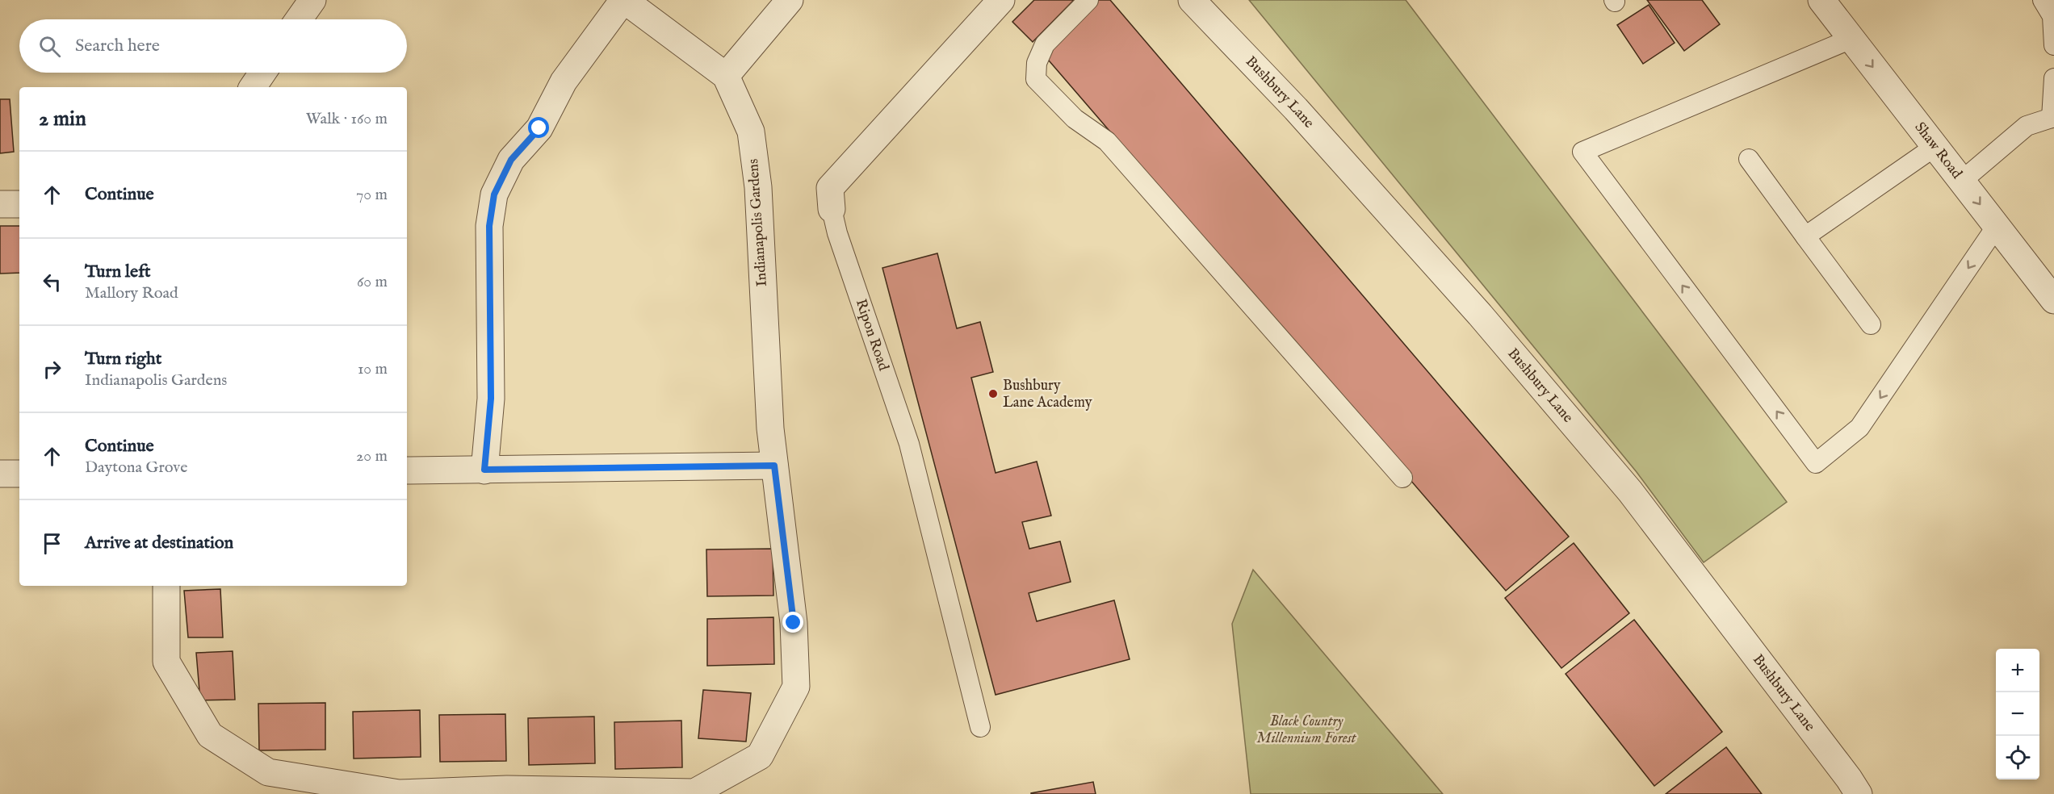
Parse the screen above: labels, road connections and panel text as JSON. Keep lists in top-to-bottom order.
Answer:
{
  "streets": {
    "street": [
      "Bushbury Lane",
      "Shaw Road",
      "Indianapolis Gardens",
      "Ripon Road"
    ]
  },
  "one_way": ["Shaw Road"],
  "parks": ["Black Country Millennium Forest"],
  "places": ["Bushbury Lane Academy"],
  "page": {
    "search": "Search here",
    "heading": ["2 min", "Walk · 160 m"],
    "list": [
      ["Continue", "70 m"],
      ["Turn left", "Mallory Road", "60 m"],
      ["Turn right", "Indianapolis Gardens", "10 m"],
      ["Continue", "Daytona Grove", "20 m"],
      "Arrive at destination"
    ],
    "map_buttons": ["+", "−"]
  }
}
